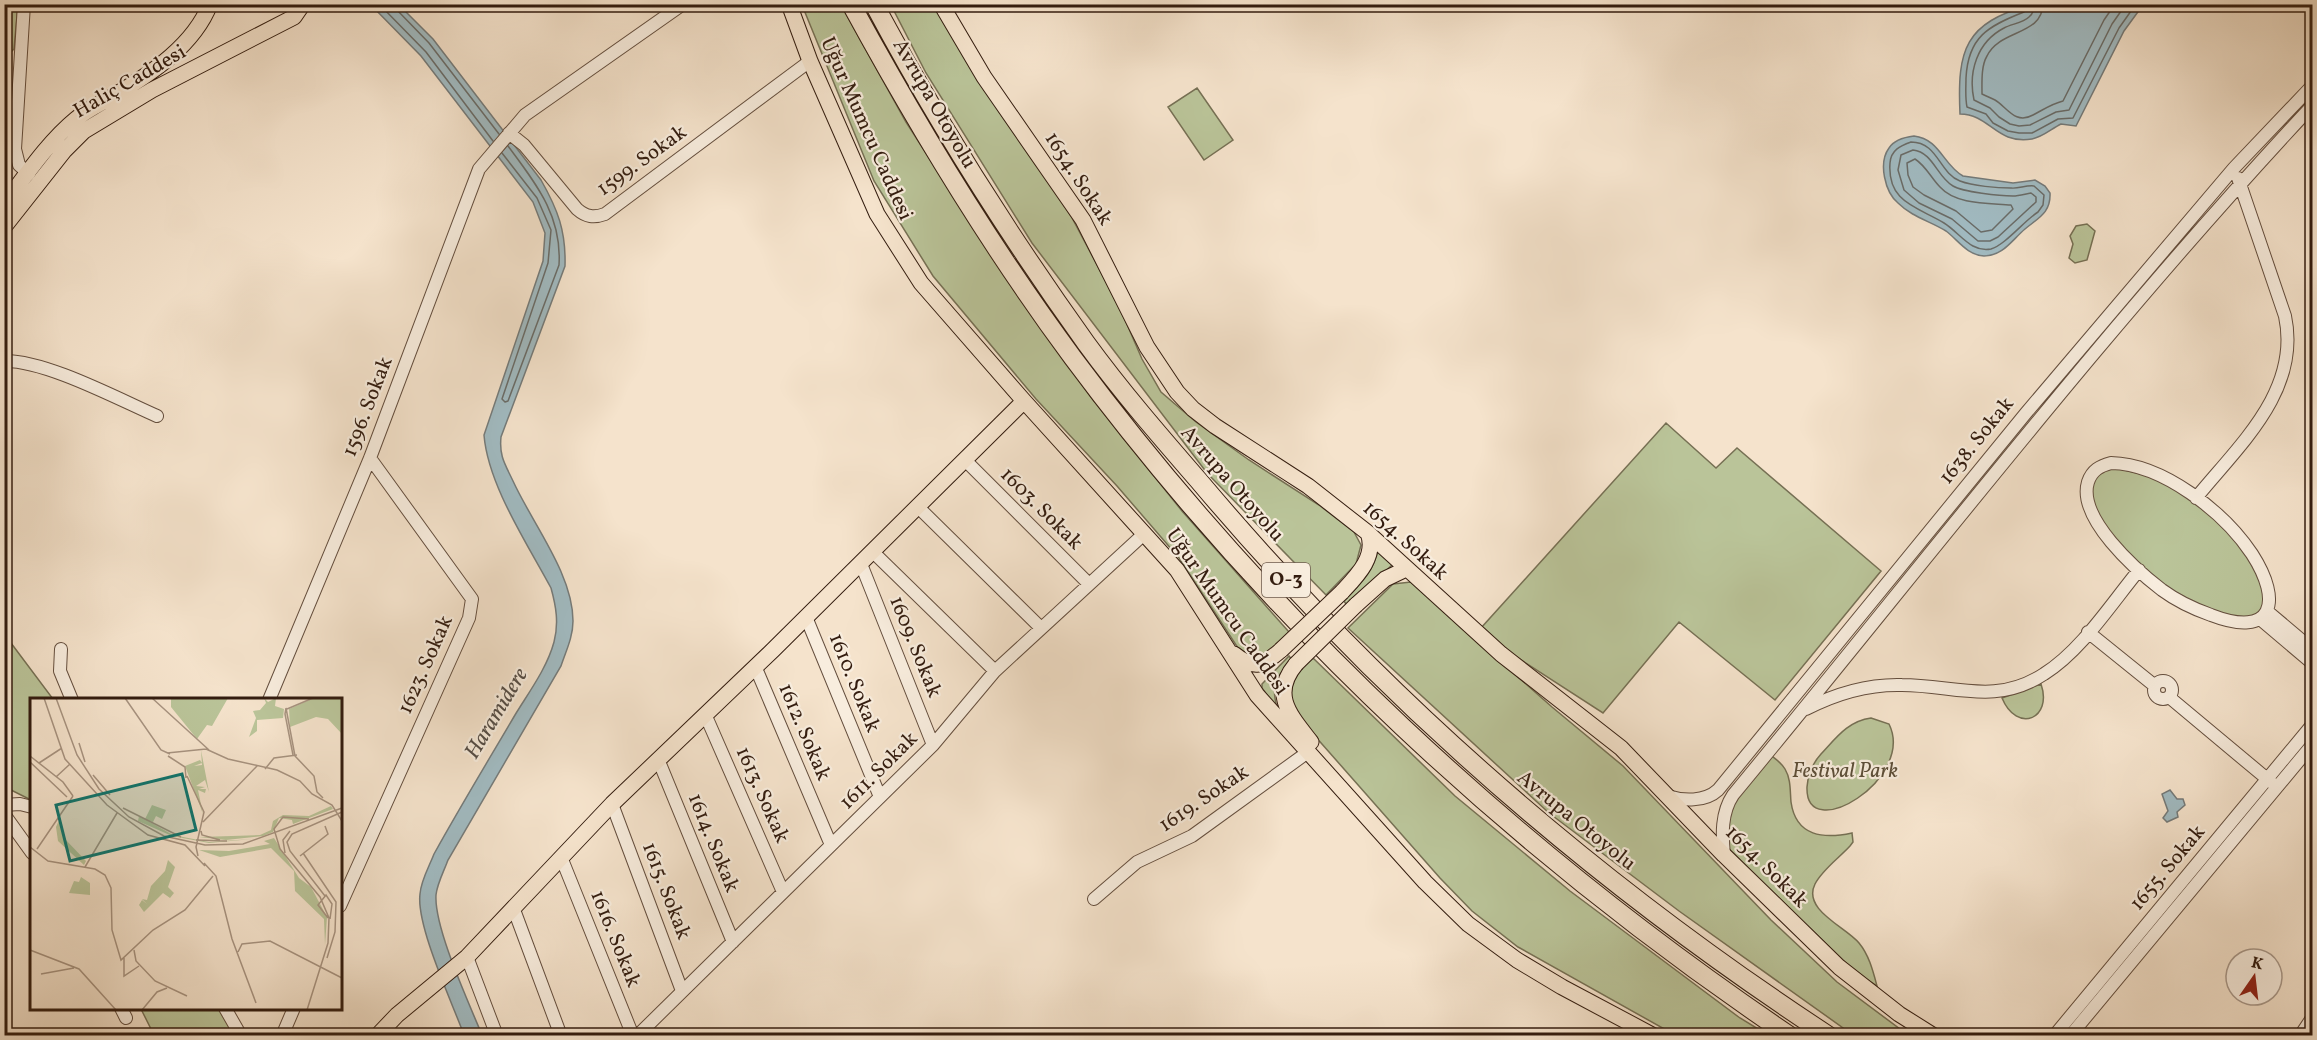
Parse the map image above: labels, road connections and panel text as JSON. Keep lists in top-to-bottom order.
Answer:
{
  "streets": {
    "highway": ["Avrupa Otoyolu", "O-3"],
    "main road": ["Haliç Caddesi", "Uğur Mumcu Caddesi", "1654. Sokak"],
    "street": [
      "1599. Sokak",
      "1596. Sokak",
      "1638. Sokak",
      "1603. Sokak",
      "1609. Sokak",
      "1623. Sokak",
      "1610. Sokak",
      "1612. Sokak",
      "1611. Sokak",
      "1613. Sokak",
      "1619. Sokak",
      "1614. Sokak",
      "1655. Sokak",
      "1615. Sokak",
      "1616. Sokak"
    ]
  },
  "crossings": [
    ["Uğur Mumcu Caddesi", "1599. Sokak"],
    ["Uğur Mumcu Caddesi", "1611. Sokak"],
    ["Uğur Mumcu Caddesi", "1619. Sokak"],
    ["1599. Sokak", "1596. Sokak"],
    ["1654. Sokak", "1638. Sokak"],
    ["1596. Sokak", "1623. Sokak"],
    ["1603. Sokak", "1611. Sokak"],
    ["1609. Sokak", "1611. Sokak"],
    ["1610. Sokak", "1611. Sokak"],
    ["1612. Sokak", "1611. Sokak"],
    ["1611. Sokak", "1613. Sokak"],
    ["1611. Sokak", "1614. Sokak"],
    ["1611. Sokak", "1615. Sokak"],
    ["1611. Sokak", "1616. Sokak"]
  ],
  "water": ["Haramidere"],
  "parks": ["Festival Park"],
  "north": "top"
}
